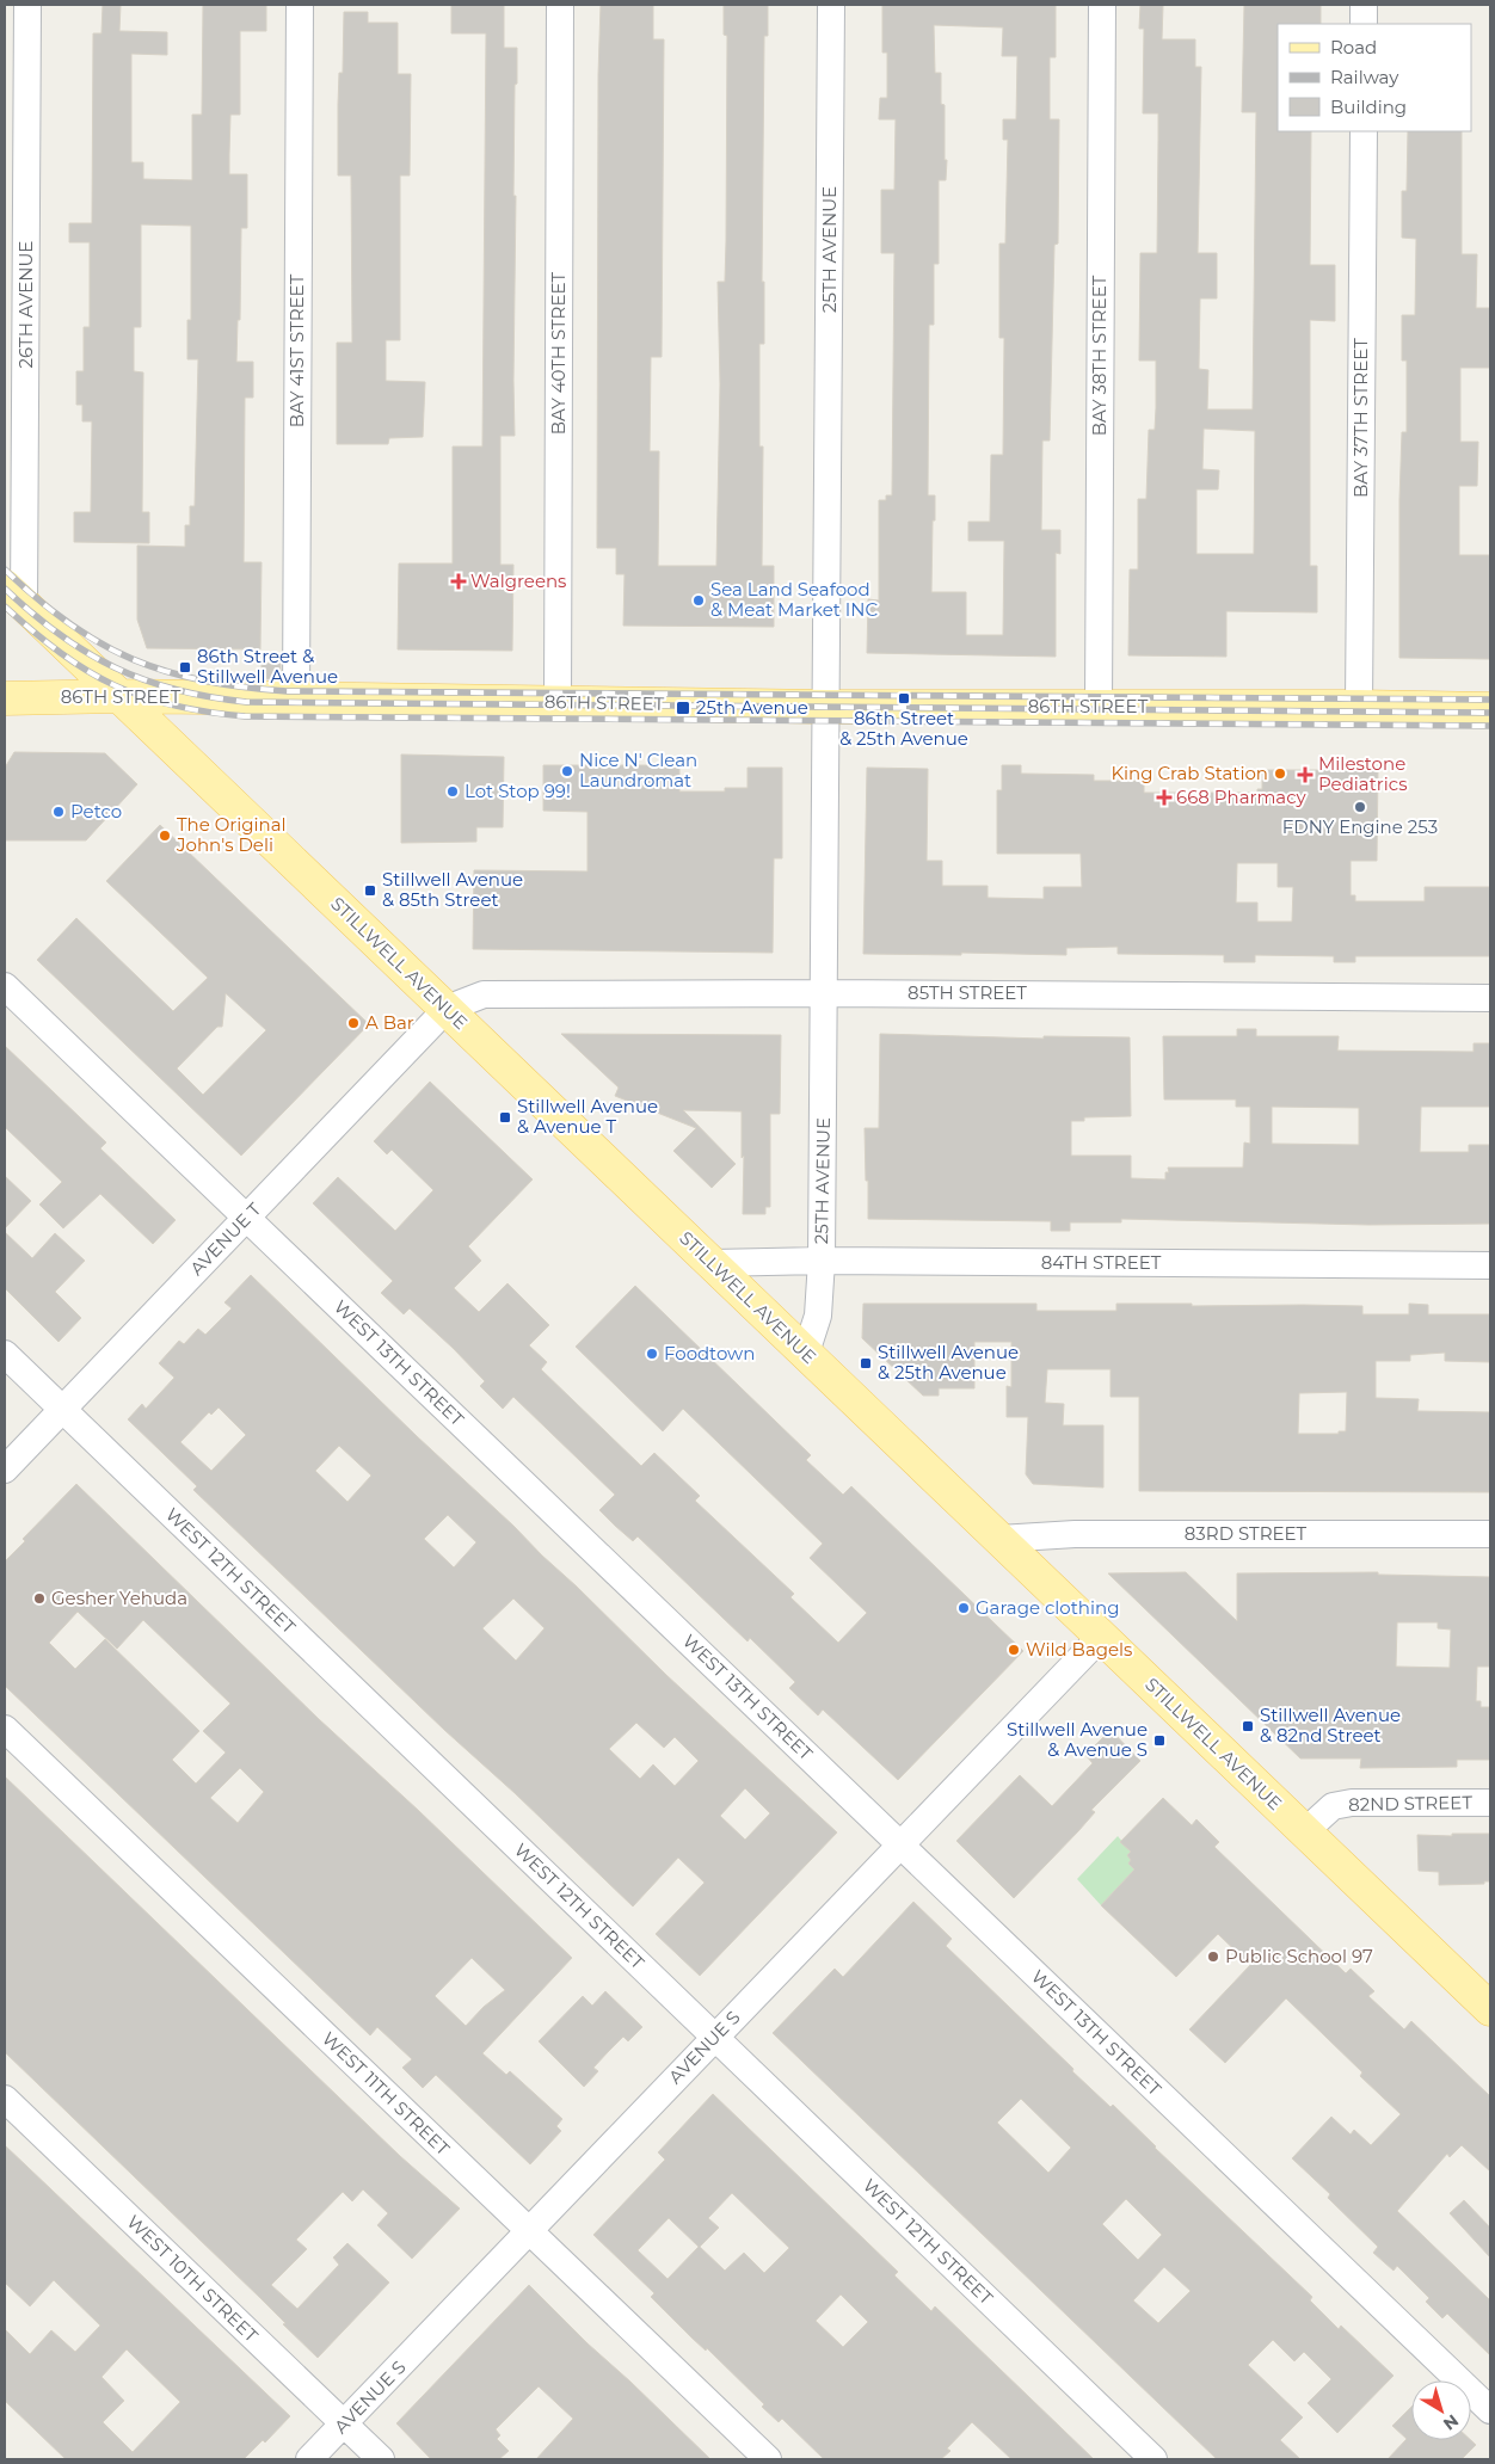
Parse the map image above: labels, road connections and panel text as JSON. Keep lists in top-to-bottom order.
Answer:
{
  "streets": {
    "main road": ["86TH STREET", "STILLWELL AVENUE"],
    "street": [
      "25TH AVENUE",
      "26TH AVENUE",
      "BAY 41ST STREET",
      "BAY 40TH STREET",
      "BAY 38TH STREET",
      "BAY 37TH STREET",
      "85TH STREET",
      "AVENUE T",
      "84TH STREET",
      "WEST 13TH STREET",
      "83RD STREET",
      "WEST 12TH STREET",
      "82ND STREET",
      "AVENUE S",
      "WEST 11TH STREET",
      "WEST 10TH STREET"
    ]
  },
  "crossings": [
    ["25TH AVENUE", "86TH STREET"],
    ["25TH AVENUE", "STILLWELL AVENUE"],
    ["25TH AVENUE", "85TH STREET"],
    ["25TH AVENUE", "84TH STREET"],
    ["26TH AVENUE", "STILLWELL AVENUE"],
    ["BAY 41ST STREET", "86TH STREET"],
    ["BAY 40TH STREET", "86TH STREET"],
    ["BAY 38TH STREET", "86TH STREET"],
    ["BAY 37TH STREET", "86TH STREET"],
    ["86TH STREET", "STILLWELL AVENUE"],
    ["STILLWELL AVENUE", "85TH STREET"],
    ["STILLWELL AVENUE", "AVENUE T"],
    ["STILLWELL AVENUE", "84TH STREET"],
    ["STILLWELL AVENUE", "83RD STREET"],
    ["STILLWELL AVENUE", "82ND STREET"],
    ["STILLWELL AVENUE", "AVENUE S"],
    ["85TH STREET", "AVENUE T"],
    ["AVENUE T", "WEST 13TH STREET"],
    ["AVENUE T", "WEST 12TH STREET"],
    ["WEST 13TH STREET", "AVENUE S"],
    ["WEST 12TH STREET", "AVENUE S"],
    ["AVENUE S", "WEST 11TH STREET"],
    ["AVENUE S", "WEST 10TH STREET"]
  ],
  "places": {
    "health": ["Walgreens", "Milestone Pediatrics", "668 Pharmacy"],
    "other": [
      "Sea Land Seafood & Meat Market INC",
      "Nice N' Clean Laundromat",
      "King Crab Station",
      "Lot Stop 99!",
      "FDNY Engine 253",
      "Petco",
      "The Original John's Deli",
      "A Bar",
      "Foodtown",
      "Gesher Yehuda",
      "Garage clothing",
      "Wild Bagels",
      "Public School 97"
    ],
    "transit": [
      "86th Street & Stillwell Avenue",
      "86th Street & 25th Avenue",
      "25th Avenue",
      "Stillwell Avenue & 85th Street",
      "Stillwell Avenue & Avenue T",
      "Stillwell Avenue & 25th Avenue",
      "Stillwell Avenue & 82nd Street",
      "Stillwell Avenue & Avenue S"
    ]
  },
  "legend": ["Road", "Railway", "Building"],
  "north": "bottom right"
}
